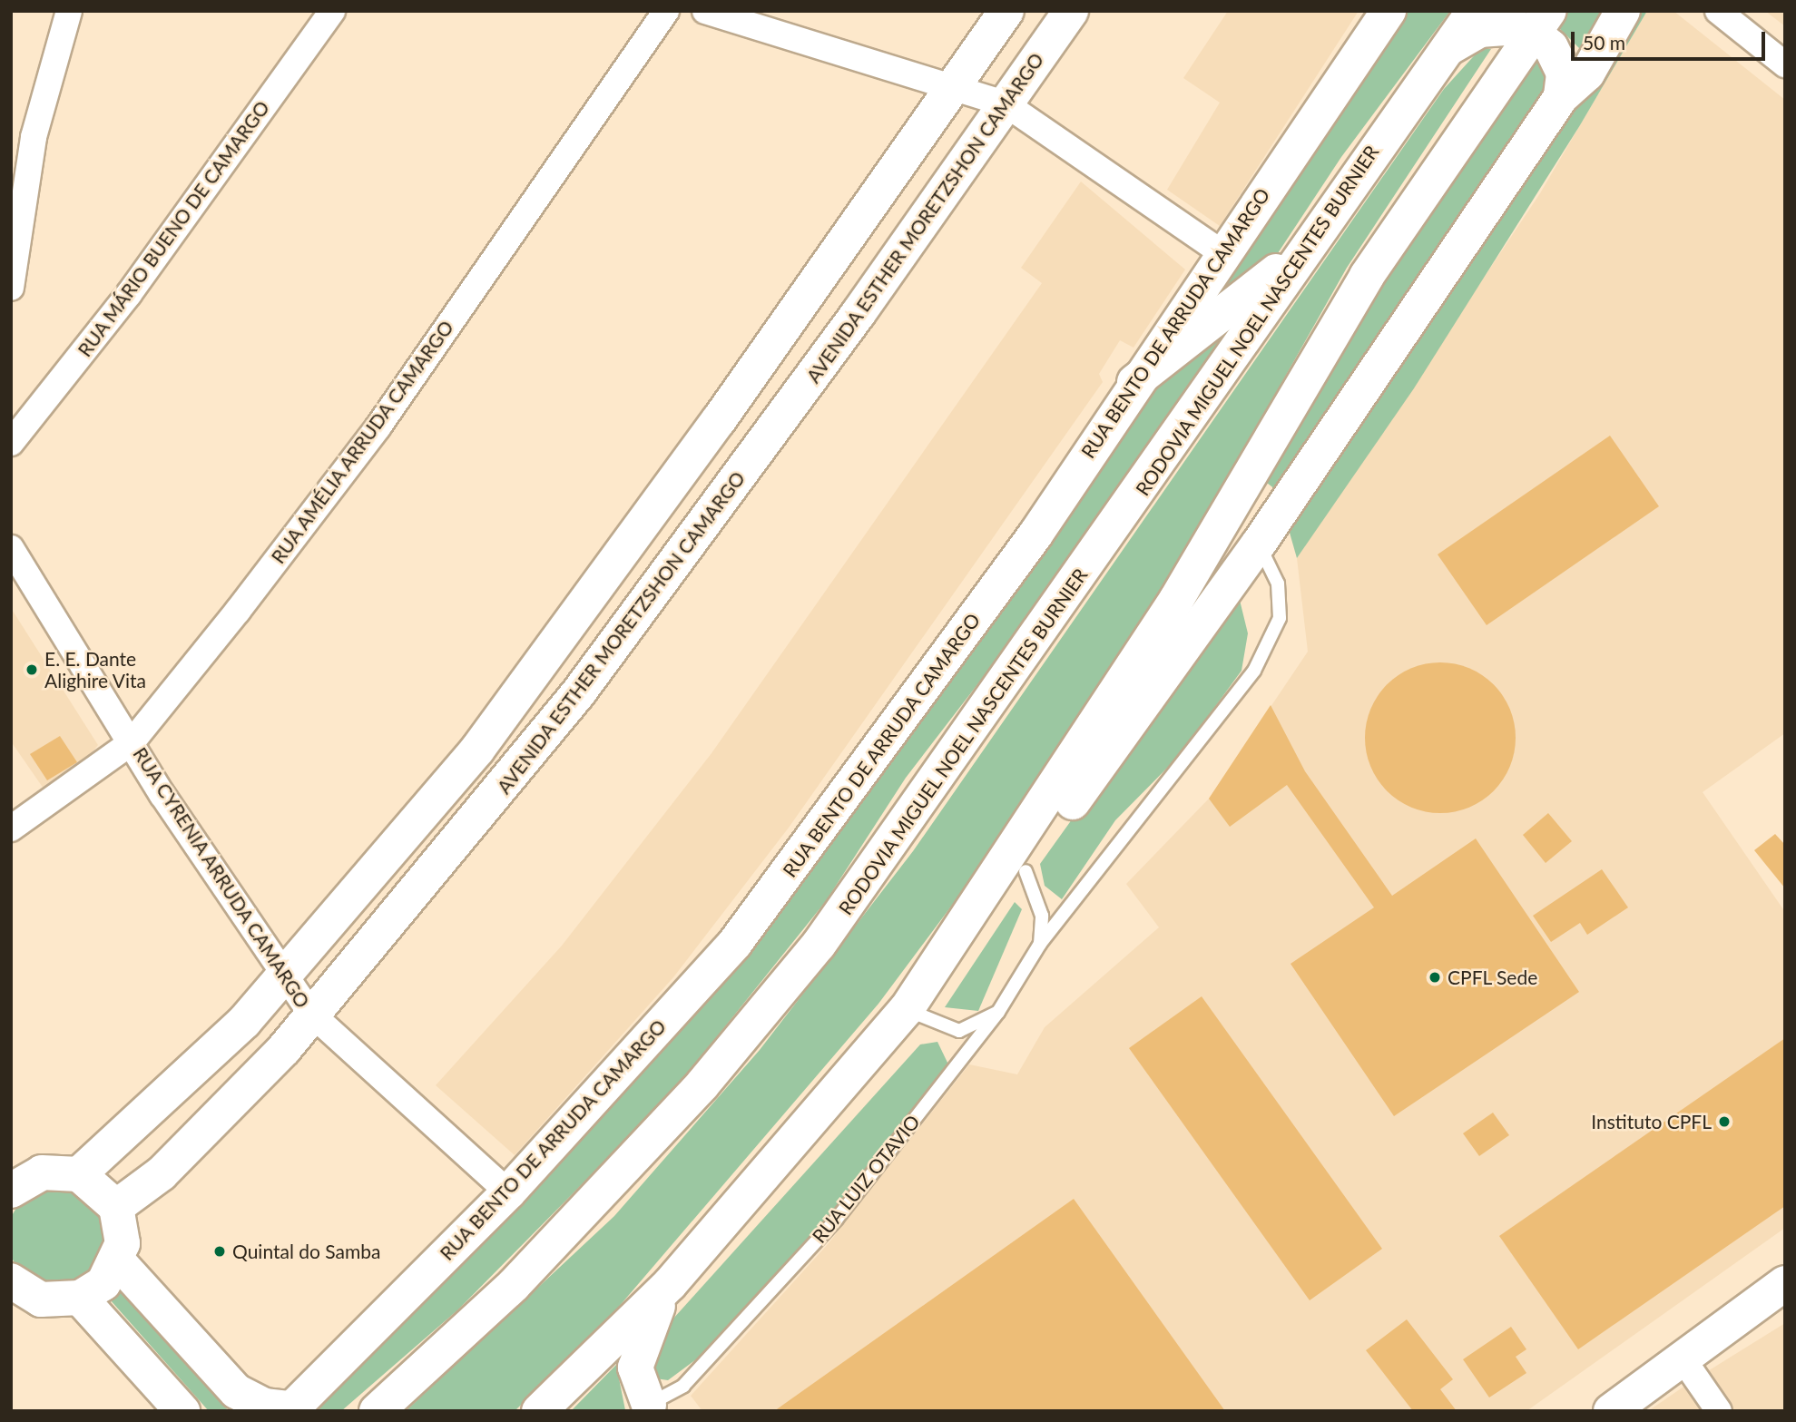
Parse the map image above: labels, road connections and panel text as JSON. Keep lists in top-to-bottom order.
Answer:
{
  "streets": {
    "main road": ["AVENIDA ESTHER MORETZSHON CAMARGO", "RODOVIA MIGUEL NOEL NASCENTES BURNIER", "RUA BENTO DE ARRUDA CAMARGO"],
    "street": ["RUA MÁRIO BUENO DE CAMARGO", "RUA AMÉLIA ARRUDA CAMARGO", "RUA CYRENIA ARRUDA CAMARGO"],
    "lane": ["RUA LUIZ OTAVIO"]
  },
  "crossings": [
    ["AVENIDA ESTHER MORETZSHON CAMARGO", "RUA CYRENIA ARRUDA CAMARGO"],
    ["RUA BENTO DE ARRUDA CAMARGO", "RUA CYRENIA ARRUDA CAMARGO"],
    ["RUA AMÉLIA ARRUDA CAMARGO", "RUA CYRENIA ARRUDA CAMARGO"]
  ],
  "places": [
    "E. E. Dante Alighire Vita",
    "CPFL Sede",
    "Instituto CPFL",
    "Quintal do Samba"
  ],
  "scale_bar": "50 m"
}
